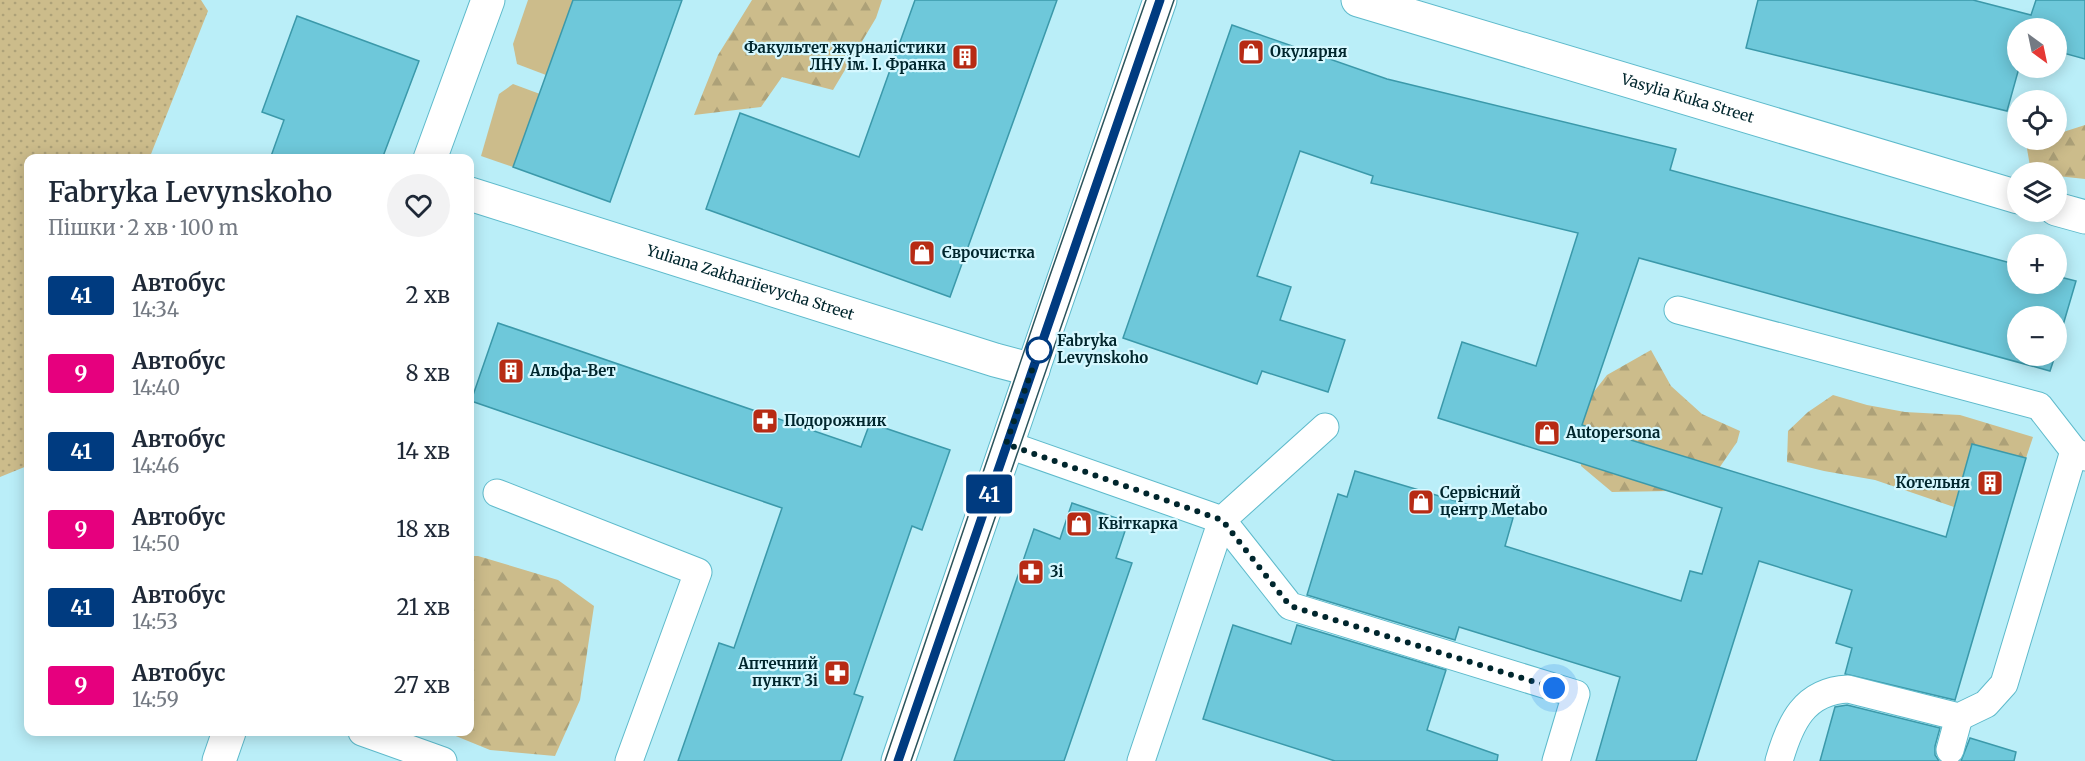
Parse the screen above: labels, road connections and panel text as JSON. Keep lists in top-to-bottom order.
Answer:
{
  "streets": {
    "street": ["Vasylia Kuka Street", "Yuliana Zakhariievycha Street"]
  },
  "places": {
    "shop": [
      "Окулярня",
      "Єврочистка",
      "Autopersona",
      "Сервісний центр Metabo",
      "Квіткарка"
    ],
    "building": ["Факультет журналістики ЛНУ ім. І. Франка", "Альфа-Вет", "Котельня"],
    "other": ["Fabryka Levynskoho"],
    "pharmacy": ["Подорожник", "3i", "Аптечний пункт 3і"]
  },
  "lines": ["bus line 41"],
  "north": "bottom right",
  "page": {
    "on_map": "41",
    "map_buttons": ["+", "−"],
    "heading": ["Fabryka Levynskoho", "Пішки · 2 хв · 100 m"],
    "list": [
      {
        "mark": "41",
        "name": "Автобус",
        "note": "14:34",
        "value": "2 хв"
      },
      {
        "mark": "9",
        "name": "Автобус",
        "note": "14:40",
        "value": "8 хв"
      },
      {
        "mark": "41",
        "name": "Автобус",
        "note": "14:46",
        "value": "14 хв"
      },
      {
        "mark": "9",
        "name": "Автобус",
        "note": "14:50",
        "value": "18 хв"
      },
      {
        "mark": "41",
        "name": "Автобус",
        "note": "14:53",
        "value": "21 хв"
      },
      {
        "mark": "9",
        "name": "Автобус",
        "note": "14:59",
        "value": "27 хв"
      }
    ]
  }
}
